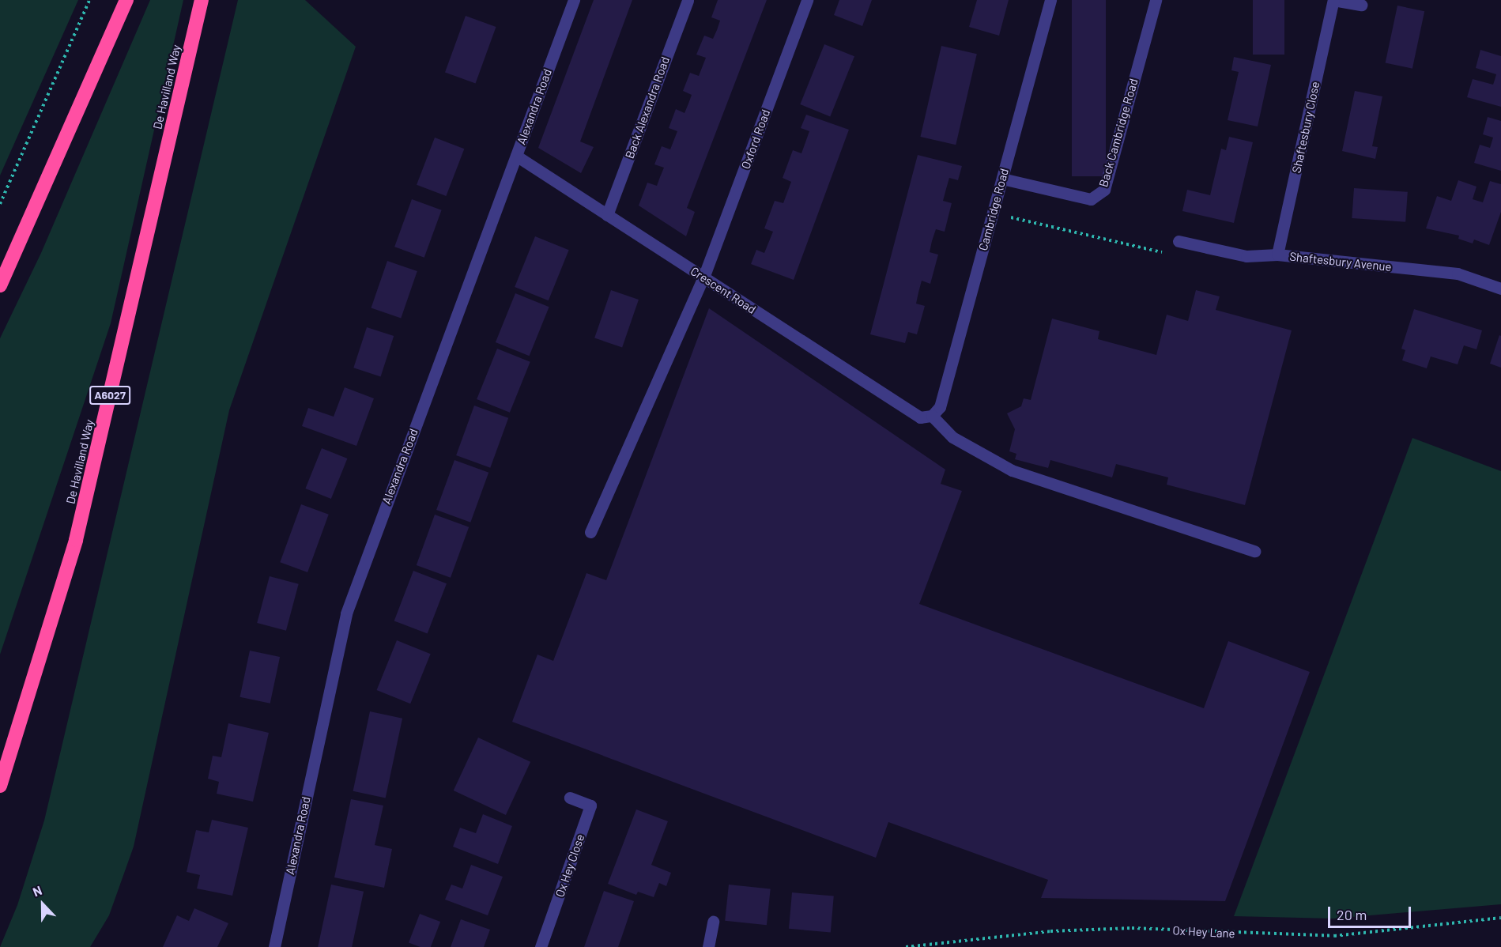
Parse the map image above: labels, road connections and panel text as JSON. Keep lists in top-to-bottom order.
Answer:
{
  "streets": {
    "highway": ["De Havilland Way", "A6027"],
    "street": [
      "Alexandra Road",
      "Back Alexandra Road",
      "Shaftesbury Close",
      "Back Cambridge Road",
      "Oxford Road",
      "Cambridge Road",
      "Shaftesbury Avenue",
      "Crescent Road",
      "Ox Hey Close"
    ],
    "path": ["Ox Hey Lane"]
  },
  "crossings": [
    ["Alexandra Road", "Crescent Road"],
    ["Back Alexandra Road", "Crescent Road"],
    ["Shaftesbury Close", "Shaftesbury Avenue"],
    ["Back Cambridge Road", "Cambridge Road"],
    ["Oxford Road", "Crescent Road"],
    ["Cambridge Road", "Crescent Road"]
  ],
  "scale_bar": "20 m",
  "north": "top"
}
